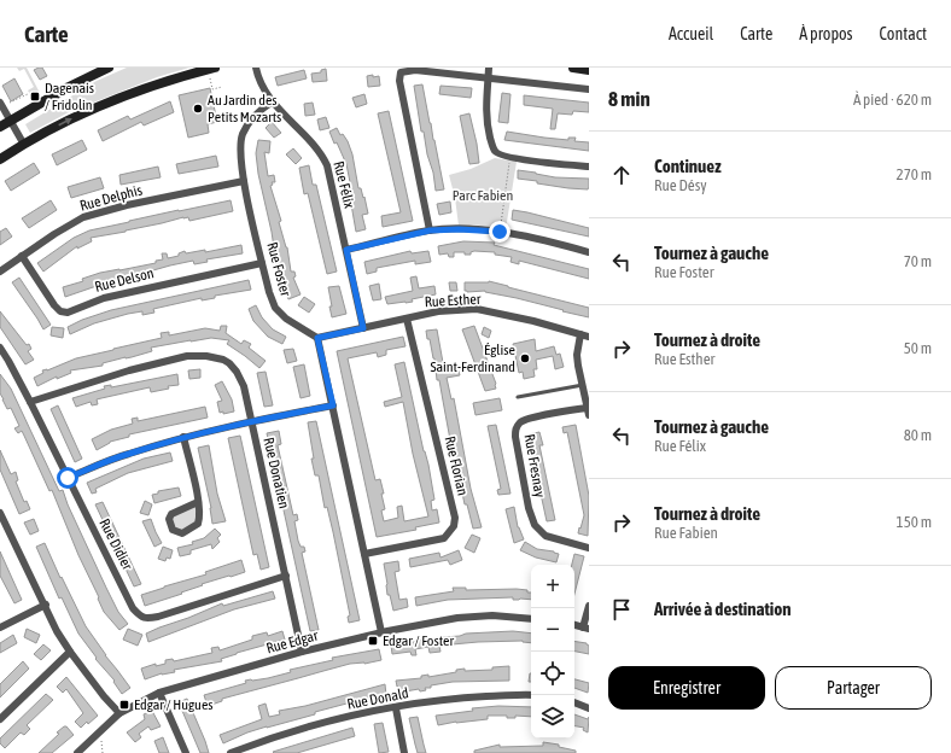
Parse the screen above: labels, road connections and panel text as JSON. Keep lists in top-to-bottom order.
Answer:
{
  "streets": {
    "street": [
      "Rue Félix",
      "Rue Delphis",
      "Rue Foster",
      "Rue Delson",
      "Rue Esther",
      "Rue Florian",
      "Rue Fresnay",
      "Rue Donatien",
      "Rue Didier",
      "Rue Edgar",
      "Rue Donald"
    ]
  },
  "crossings": [
    ["Rue Félix", "Rue Foster"],
    ["Rue Félix", "Rue Esther"],
    ["Rue Delphis", "Rue Foster"],
    ["Rue Delphis", "Rue Delson"],
    ["Rue Foster", "Rue Delson"],
    ["Rue Foster", "Rue Esther"],
    ["Rue Esther", "Rue Florian"],
    ["Rue Donatien", "Rue Didier"],
    ["Rue Donatien", "Rue Edgar"]
  ],
  "parks": ["Parc Fabien"],
  "places": {
    "transit": ["Dagenais / Fridolin", "Edgar / Foster", "Edgar / Hugues"],
    "other": ["Au Jardin des Petits Mozarts", "Église Saint-Ferdinand"]
  },
  "page": {
    "header": "Carte",
    "nav": [
      "Accueil",
      "Carte",
      "À propos",
      "Contact"
    ],
    "heading": ["8 min", "À pied · 620 m"],
    "list": [
      ["Continuez", "Rue Désy", "270 m"],
      ["Tournez à gauche", "Rue Foster", "70 m"],
      ["Tournez à droite", "Rue Esther", "50 m"],
      ["Tournez à gauche", "Rue Félix", "80 m"],
      ["Tournez à droite", "Rue Fabien", "150 m"],
      "Arrivée à destination"
    ],
    "map_buttons": ["+", "−"],
    "buttons": ["Enregistrer", "Partager"]
  }
}
